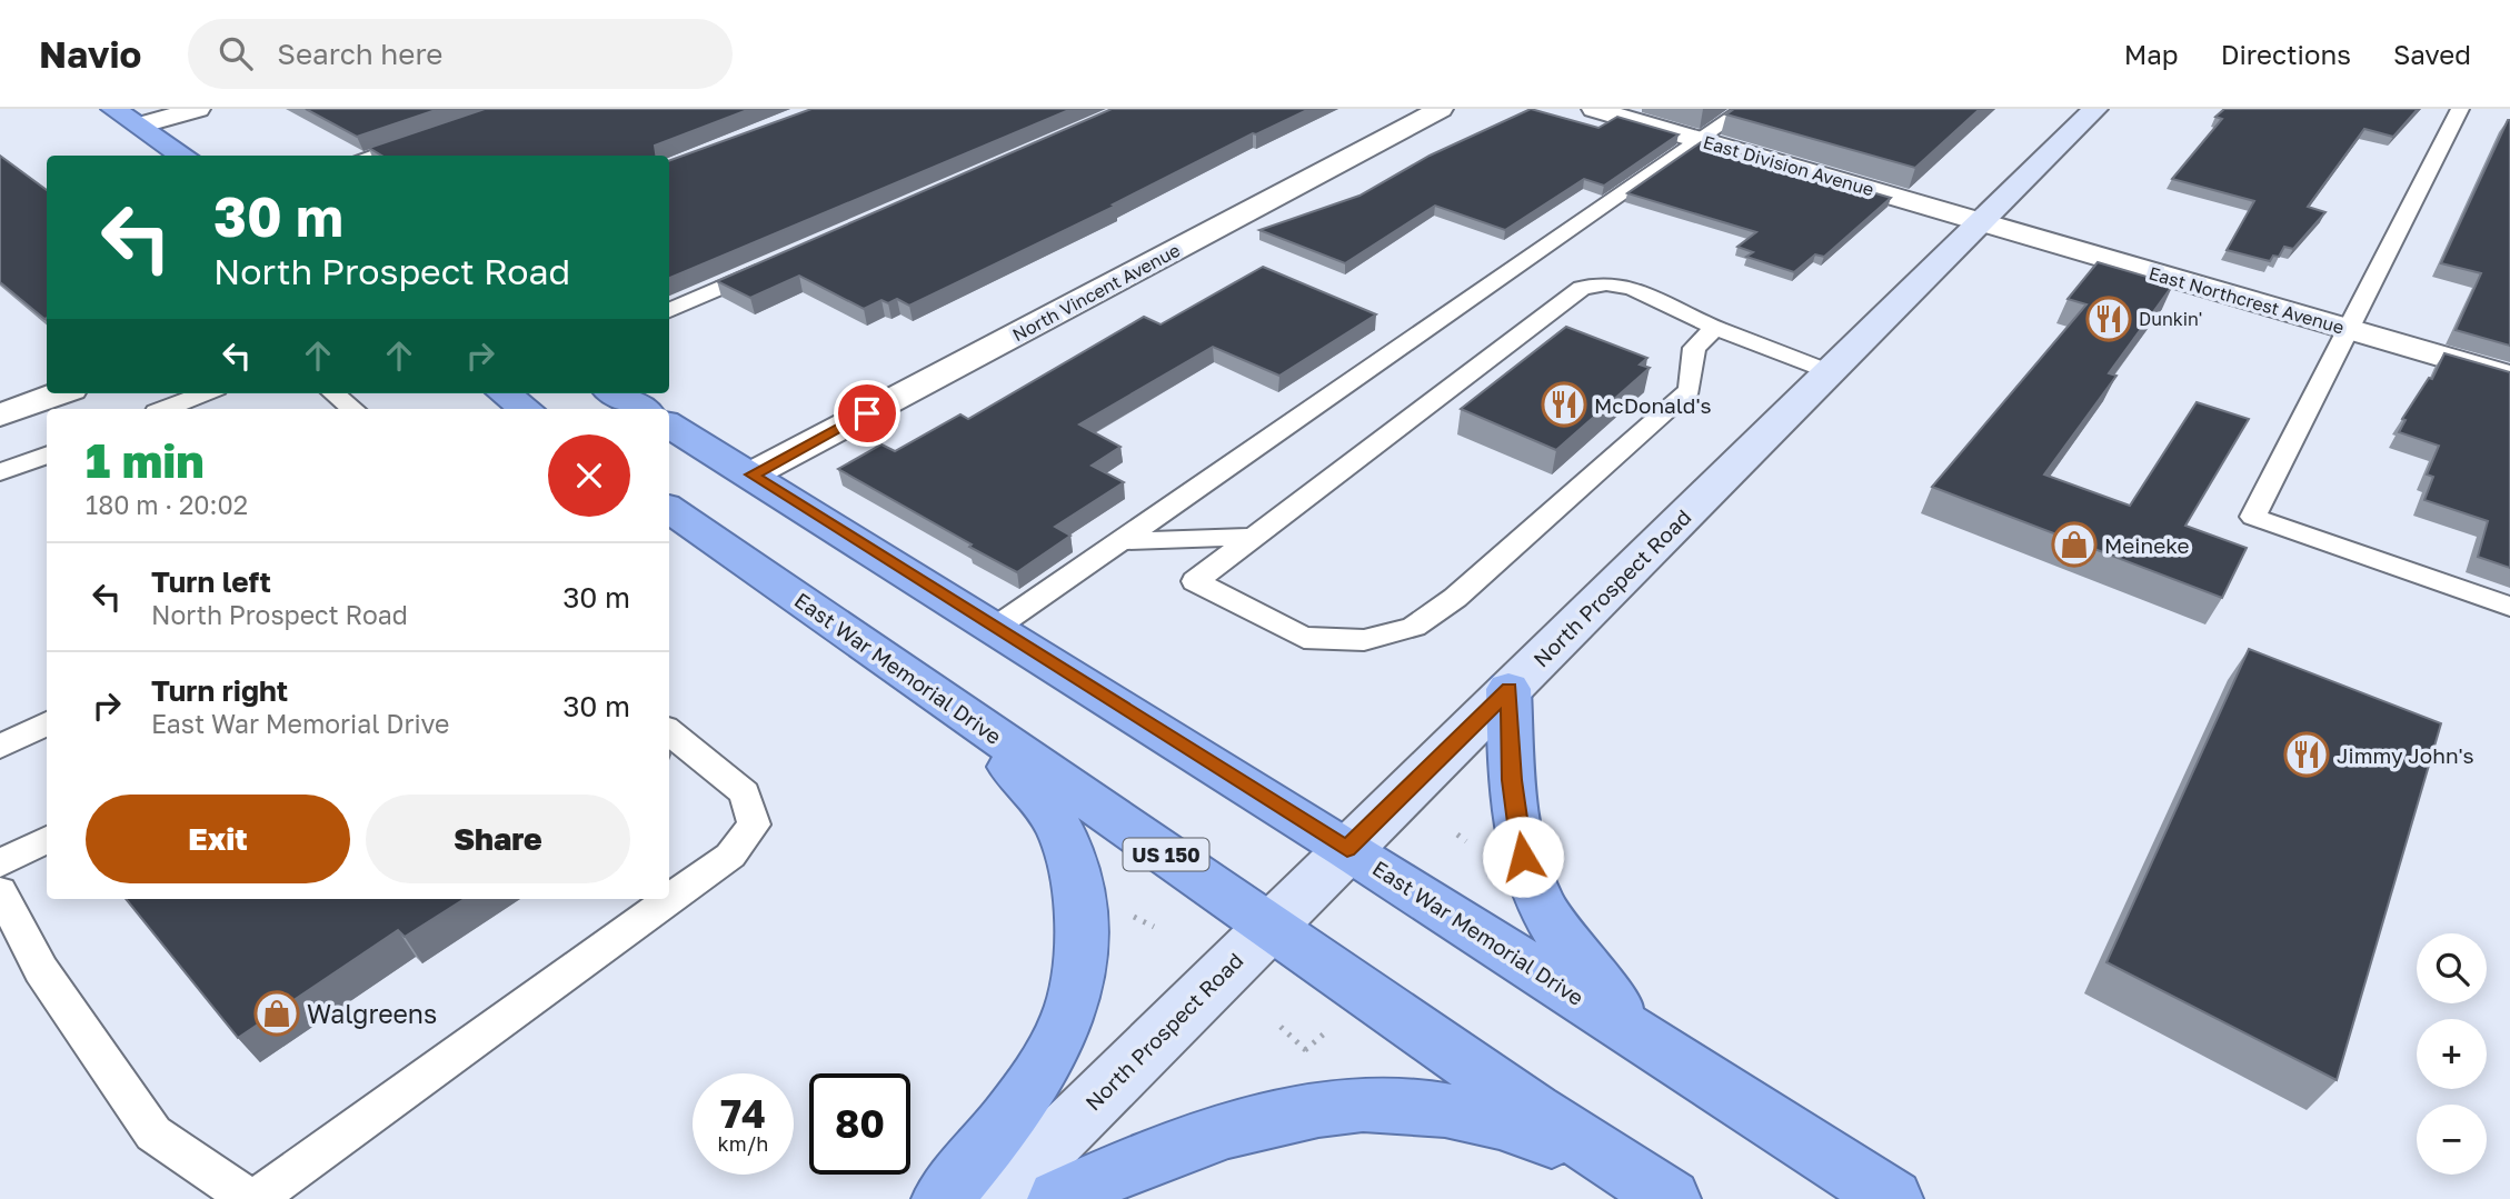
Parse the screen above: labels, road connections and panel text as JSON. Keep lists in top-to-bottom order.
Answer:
{
  "streets": {
    "highway": ["East War Memorial Drive", "US 150"],
    "main road": ["North Prospect Road"],
    "street": ["East Division Avenue", "North Vincent Avenue", "East Northcrest Avenue"]
  },
  "crossings": [
    ["East Division Avenue", "East Northcrest Avenue"],
    ["East Division Avenue", "North Prospect Road"],
    ["North Vincent Avenue", "East War Memorial Drive"],
    ["East Northcrest Avenue", "North Prospect Road"],
    ["North Prospect Road", "East War Memorial Drive"]
  ],
  "places": {
    "restaurant": ["Dunkin'", "McDonald's", "Jimmy John's"],
    "shop": ["Meineke", "Walgreens"]
  },
  "page": {
    "header": "Navio",
    "search": "Search here",
    "nav": ["Map", "Directions", "Saved"],
    "turn": ["30 m", "North Prospect Road"],
    "heading": ["1 min", "180 m · 20:02"],
    "list": [
      {
        "name": "Turn left",
        "note": "North Prospect Road",
        "value": "30 m"
      },
      {
        "name": "Turn right",
        "note": "East War Memorial Drive",
        "value": "30 m"
      }
    ],
    "buttons": ["Exit", "Share"],
    "map_buttons": ["+", "−"],
    "speed": "74 km/h",
    "limit": "80"
  }
}
